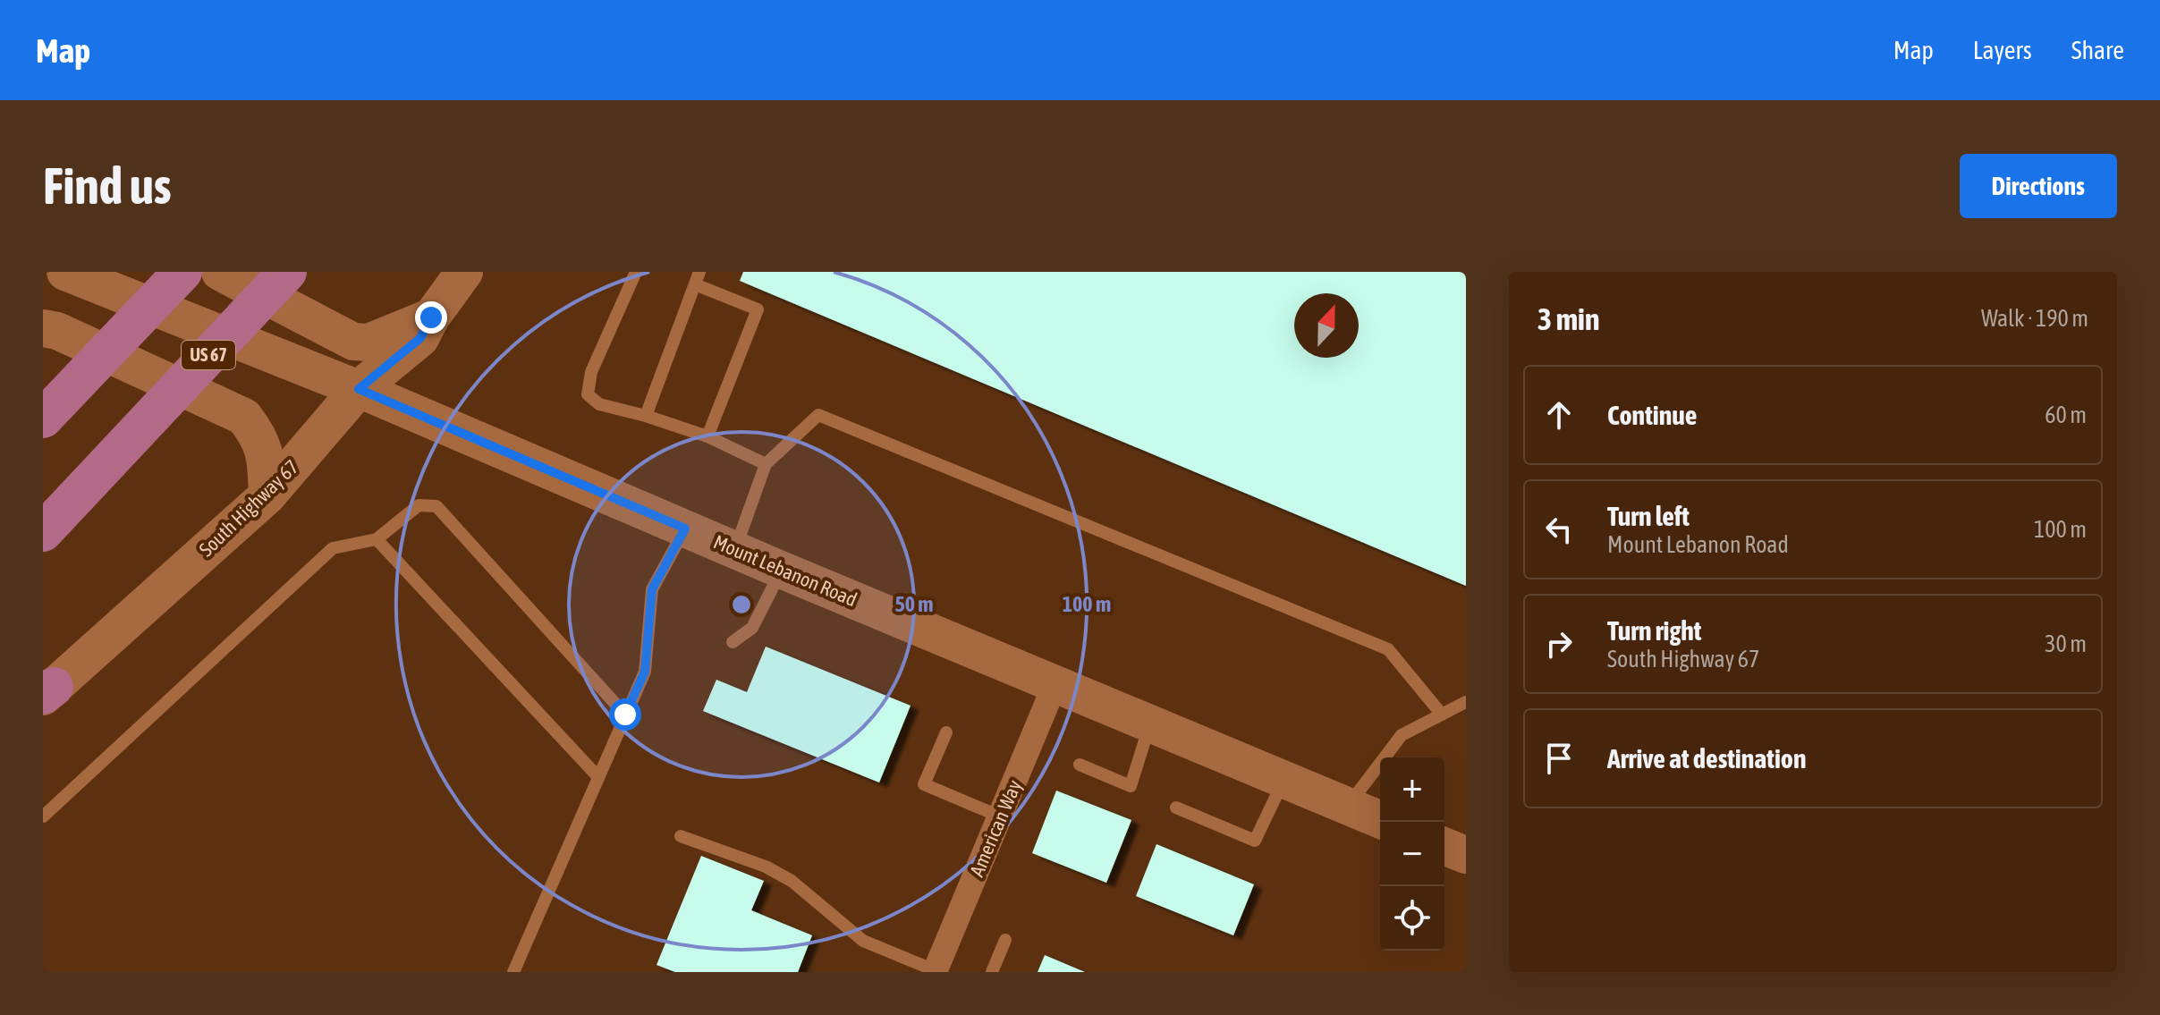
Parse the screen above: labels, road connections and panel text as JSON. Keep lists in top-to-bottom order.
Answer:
{
  "streets": {
    "highway": ["US 67"],
    "street": ["South Highway 67", "Mount Lebanon Road", "American Way"]
  },
  "crossings": [
    ["South Highway 67", "Mount Lebanon Road"],
    ["Mount Lebanon Road", "American Way"]
  ],
  "north": "top",
  "page": {
    "header": "Map",
    "nav": ["Map", "Layers", "Share"],
    "buttons": "Directions",
    "title": "Find us",
    "heading": ["3 min", "Walk · 190 m"],
    "list": [
      ["Continue", "60 m"],
      ["Turn left", "Mount Lebanon Road", "100 m"],
      ["Turn right", "South Highway 67", "30 m"],
      "Arrive at destination"
    ],
    "map_buttons": ["+", "−"]
  },
  "rings": ["50 m", "100 m"]
}
